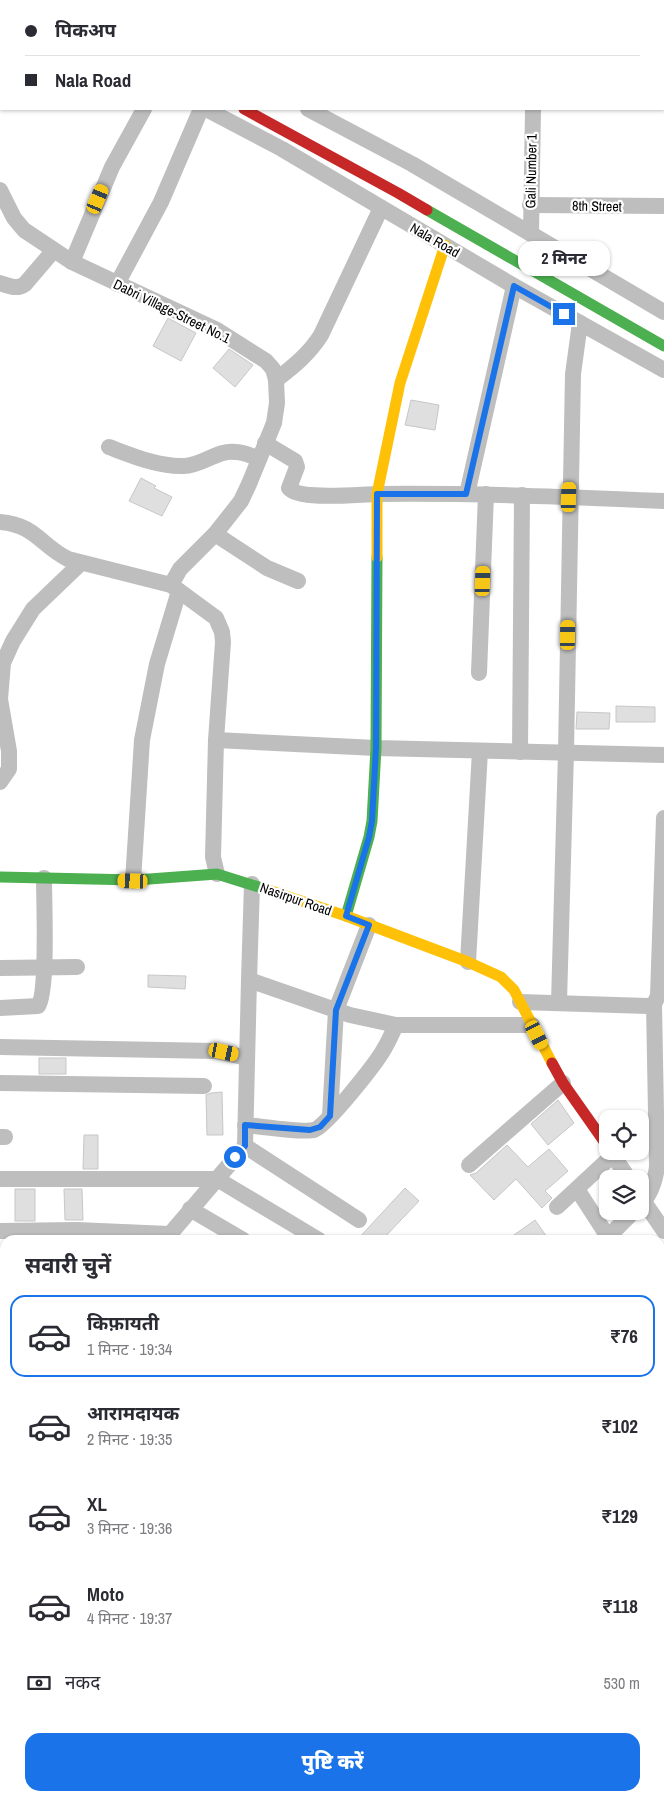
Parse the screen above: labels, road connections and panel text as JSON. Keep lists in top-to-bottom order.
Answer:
{
  "streets": {
    "street": [
      "Gali Number 1",
      "8th Street",
      "Nala Road",
      "Dabri Village-Street No.1",
      "Nasirpur Road"
    ]
  },
  "crossings": [
    ["Gali Number 1", "8th Street"],
    ["Dabri Village-Street No.1", "Nasirpur Road"]
  ],
  "page": {
    "banner": ["पिकअप", "Nala Road"],
    "bubble": "2 मिनट",
    "heading": "सवारी चुनें",
    "list": [
      {
        "name": "किफ़ायती",
        "note": "1 मिनट · 19:34",
        "value": "₹76"
      },
      {
        "name": "आरामदायक",
        "note": "2 मिनट · 19:35",
        "value": "₹102"
      },
      {
        "name": "XL",
        "note": "3 मिनट · 19:36",
        "value": "₹129"
      },
      {
        "name": "Moto",
        "note": "4 मिनट · 19:37",
        "value": "₹118"
      }
    ],
    "pay": ["नकद", "530 m"],
    "buttons": "पुष्टि करें"
  }
}
